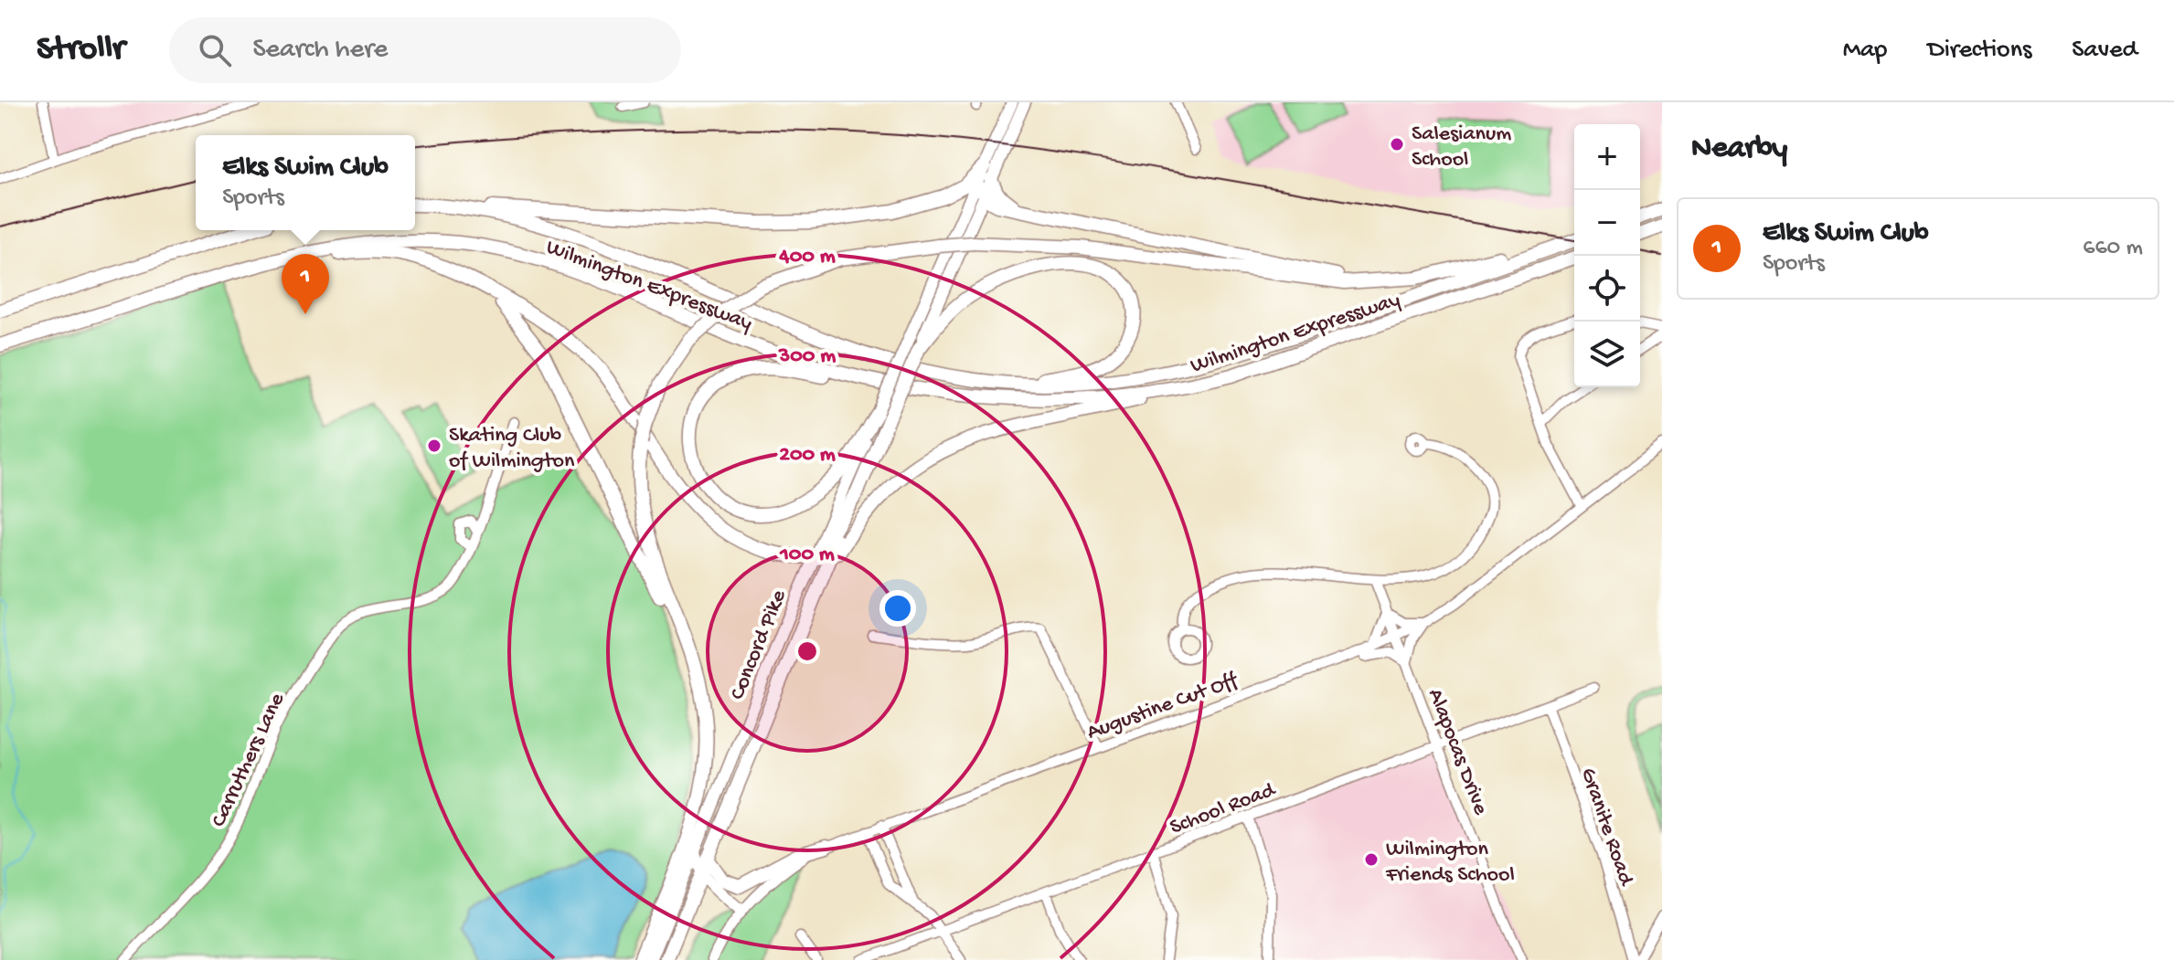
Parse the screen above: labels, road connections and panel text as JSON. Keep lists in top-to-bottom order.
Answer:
{
  "streets": {
    "highway": ["Wilmington Expressway", "Concord Pike"],
    "street": [
      "Augustine Cut Off",
      "Alapocas Drive",
      "Carruthers Lane",
      "School Road",
      "Granite Road"
    ]
  },
  "crossings": [
    ["Augustine Cut Off", "Alapocas Drive"],
    ["Alapocas Drive", "School Road"],
    ["School Road", "Granite Road"]
  ],
  "places": ["Salesianum School", "Skating Club of Wilmington", "Wilmington Friends School"],
  "page": {
    "header": "Strollr",
    "search": "Search here",
    "nav": ["Map", "Directions", "Saved"],
    "heading": "Nearby",
    "map_buttons": ["+", "−"],
    "popup": ["Elks Swim Club", "Sports"],
    "list": [
      {
        "mark": "1",
        "name": "Elks Swim Club",
        "note": "Sports",
        "value": "660 m"
      }
    ],
    "pins": "1"
  },
  "rings": [
    "400 m",
    "300 m",
    "200 m",
    "100 m"
  ]
}
